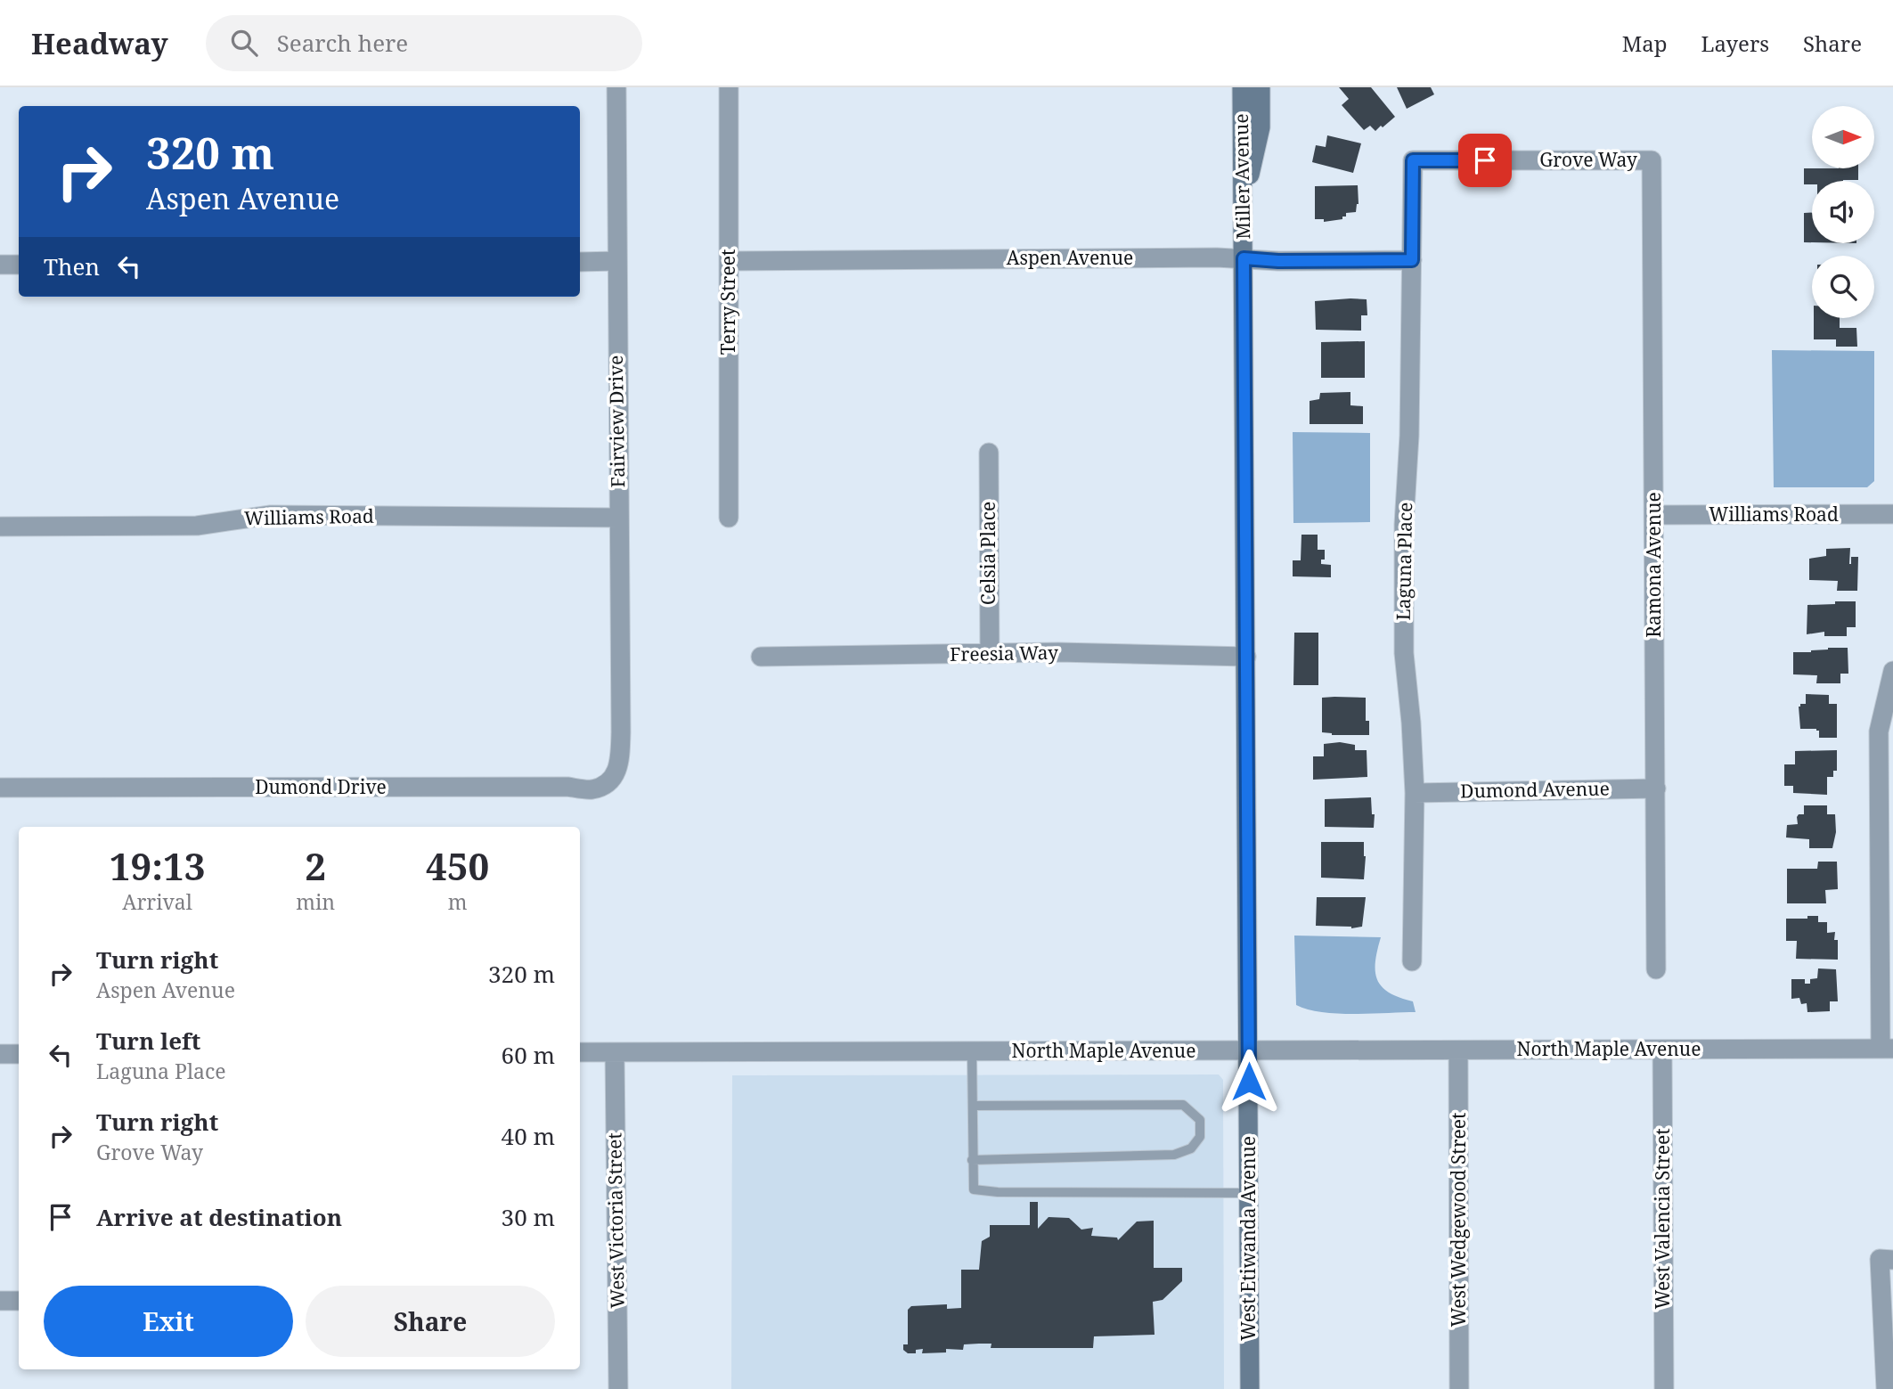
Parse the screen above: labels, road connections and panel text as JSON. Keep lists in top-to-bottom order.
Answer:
{
  "streets": {
    "street": [
      "Grove Way",
      "Miller Avenue",
      "Aspen Avenue",
      "Terry Street",
      "Fairview Drive",
      "Williams Road",
      "Celsia Place",
      "Laguna Place",
      "Ramona Avenue",
      "Freesia Way",
      "Dumond Drive",
      "Dumond Avenue",
      "North Maple Avenue",
      "West Valencia Street",
      "West Wedgewood Street",
      "West Victoria Street",
      "West Etiwanda Avenue"
    ]
  },
  "crossings": [
    ["Grove Way", "Laguna Place"],
    ["Grove Way", "Ramona Avenue"],
    ["Miller Avenue", "Aspen Avenue"],
    ["Miller Avenue", "Freesia Way"],
    ["Miller Avenue", "North Maple Avenue"],
    ["Miller Avenue", "West Etiwanda Avenue"],
    ["Aspen Avenue", "Terry Street"],
    ["Aspen Avenue", "Laguna Place"],
    ["Fairview Drive", "Williams Road"],
    ["Fairview Drive", "Dumond Drive"],
    ["Williams Road", "Ramona Avenue"],
    ["Celsia Place", "Freesia Way"],
    ["Laguna Place", "Dumond Avenue"],
    ["Ramona Avenue", "Dumond Avenue"],
    ["North Maple Avenue", "West Valencia Street"],
    ["North Maple Avenue", "West Wedgewood Street"],
    ["North Maple Avenue", "West Victoria Street"],
    ["North Maple Avenue", "West Etiwanda Avenue"]
  ],
  "north": "right",
  "page": {
    "header": "Headway",
    "search": "Search here",
    "nav": ["Map", "Layers", "Share"],
    "turn": ["320 m", "Aspen Avenue"],
    "then": "Then",
    "eta": [
      "19:13",
      "Arrival",
      "2",
      "min",
      "450",
      "m"
    ],
    "list": [
      {
        "name": "Turn right",
        "note": "Aspen Avenue",
        "value": "320 m"
      },
      {
        "name": "Turn left",
        "note": "Laguna Place",
        "value": "60 m"
      },
      {
        "name": "Turn right",
        "note": "Grove Way",
        "value": "40 m"
      },
      {
        "name": "Arrive at destination",
        "value": "30 m"
      }
    ],
    "buttons": ["Exit", "Share"]
  }
}
